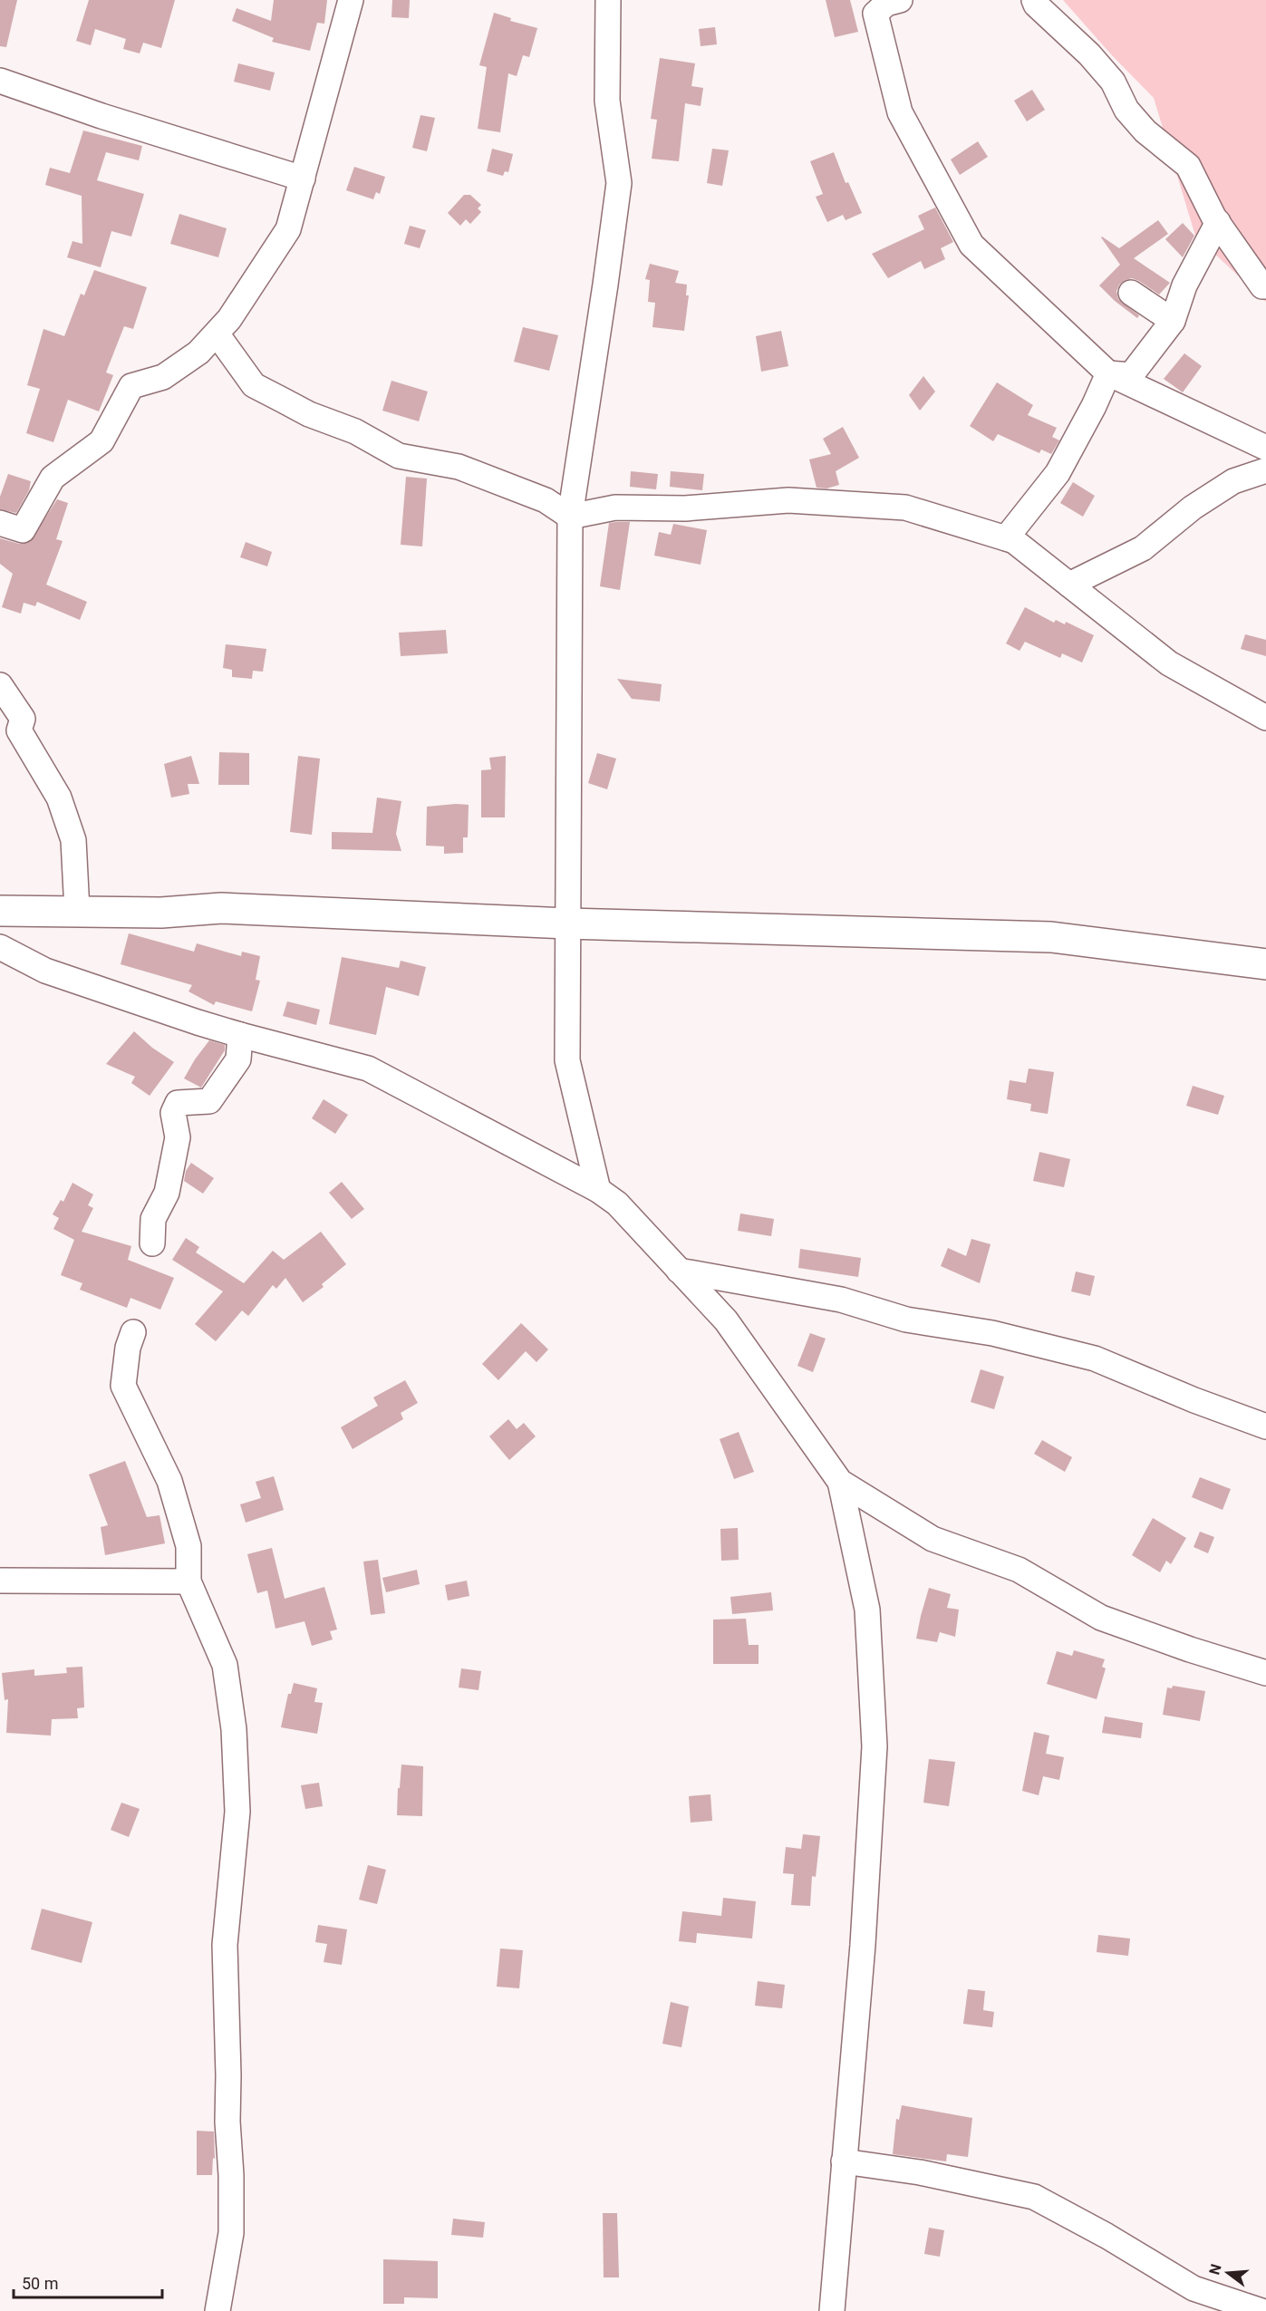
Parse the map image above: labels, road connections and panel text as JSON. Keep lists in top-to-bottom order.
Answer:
{
  "scale_bar": "50 m",
  "north": "left"
}
